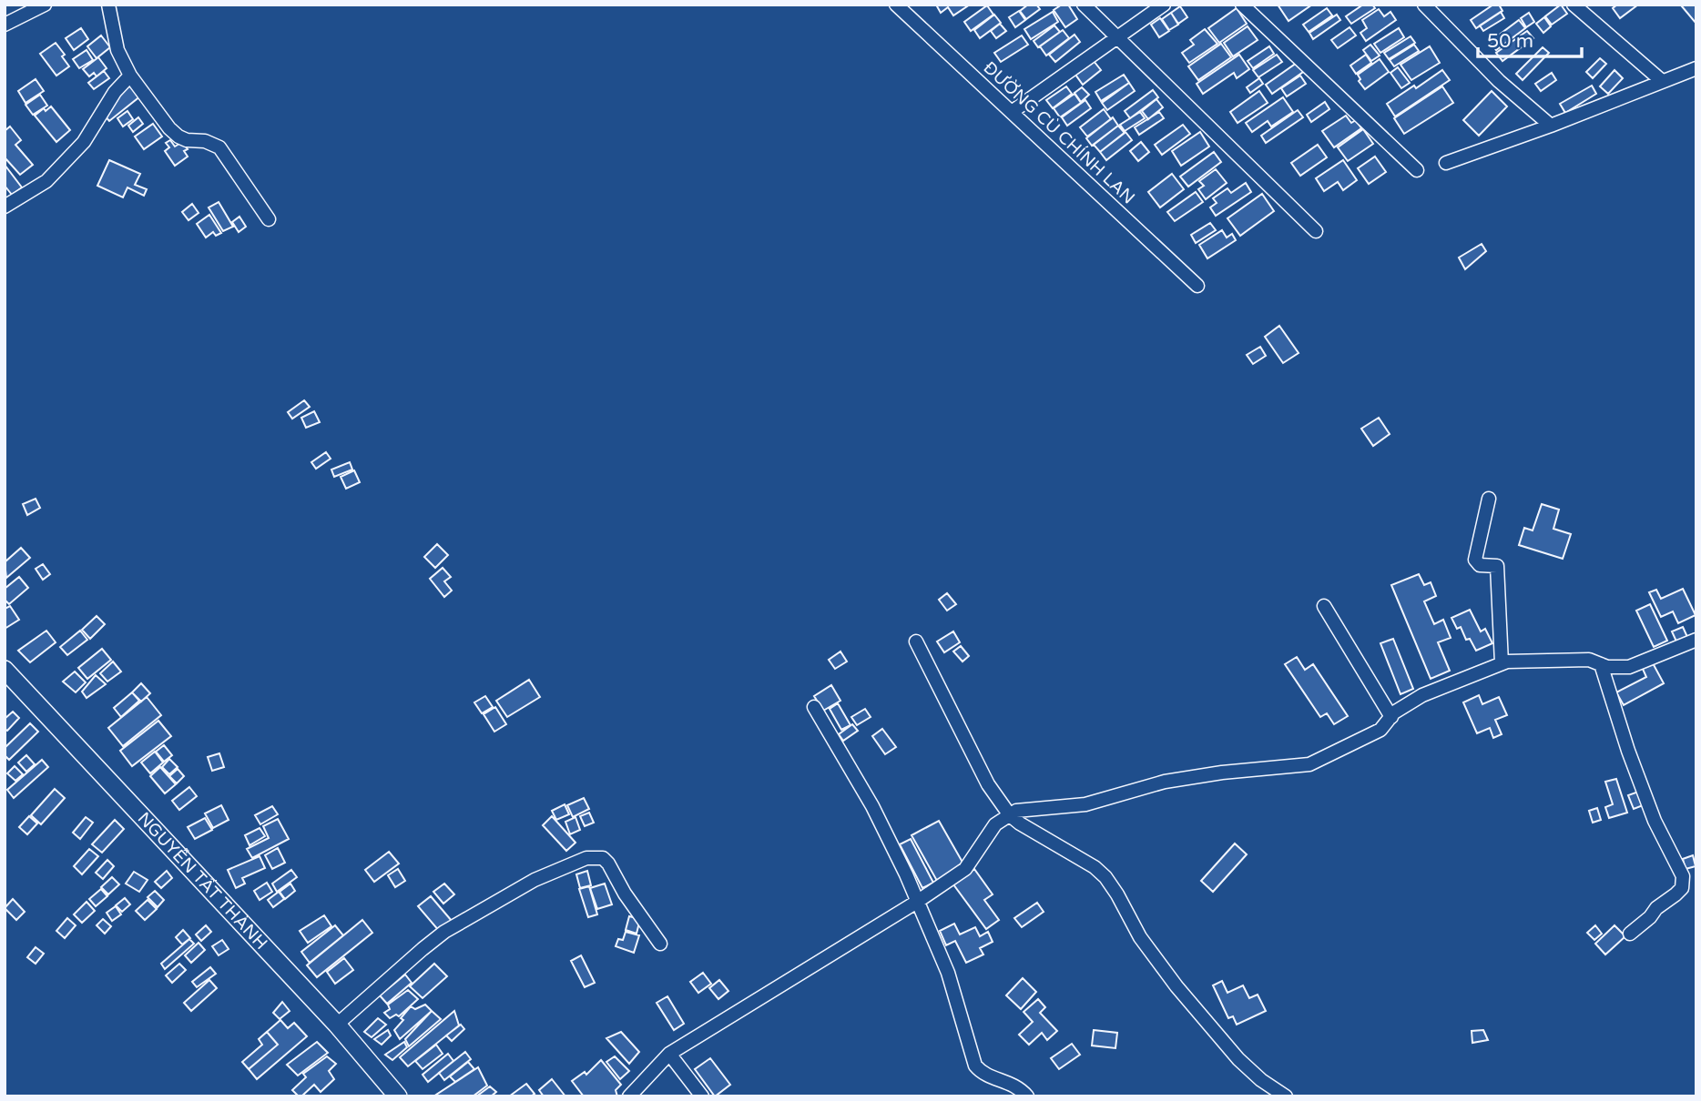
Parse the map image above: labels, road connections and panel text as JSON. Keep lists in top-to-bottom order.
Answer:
{
  "streets": {
    "main road": ["NGUYỄN TẤT THÀNH"],
    "street": ["ĐƯỜNG CÙ CHÍNH LAN"]
  },
  "scale_bar": "50 m"
}
